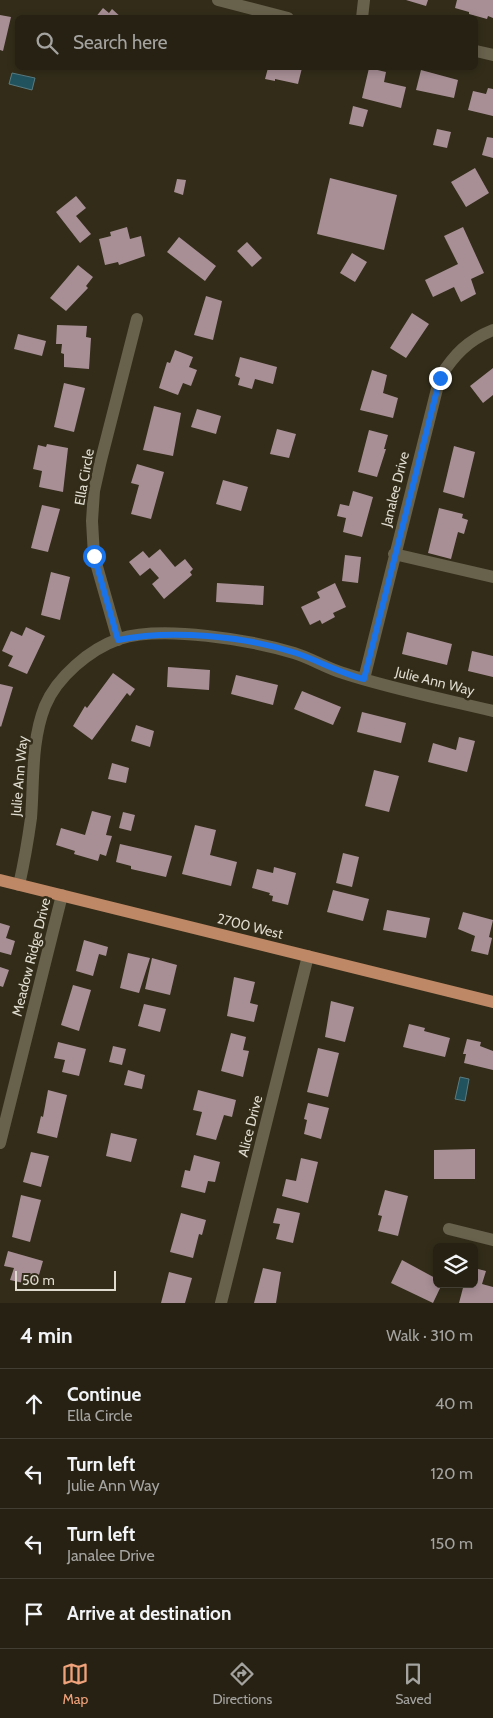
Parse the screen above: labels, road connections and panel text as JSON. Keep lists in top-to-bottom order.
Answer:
{
  "streets": {
    "main road": ["2700 West"],
    "street": [
      "Ella Circle",
      "Janalee Drive",
      "Julie Ann Way",
      "Meadow Ridge Drive",
      "Alice Drive"
    ]
  },
  "crossings": [
    ["Ella Circle", "Julie Ann Way"],
    ["Janalee Drive", "Julie Ann Way"],
    ["Julie Ann Way", "2700 West"],
    ["2700 West", "Meadow Ridge Drive"],
    ["2700 West", "Alice Drive"]
  ],
  "scale_bar": "50 m",
  "page": {
    "search": "Search here",
    "scale": "50 m",
    "heading": ["4 min", "Walk · 310 m"],
    "list": [
      ["Continue", "Ella Circle", "40 m"],
      ["Turn left", "Julie Ann Way", "120 m"],
      ["Turn left", "Janalee Drive", "150 m"],
      "Arrive at destination"
    ],
    "nav": ["Map", "Directions", "Saved"]
  }
}
